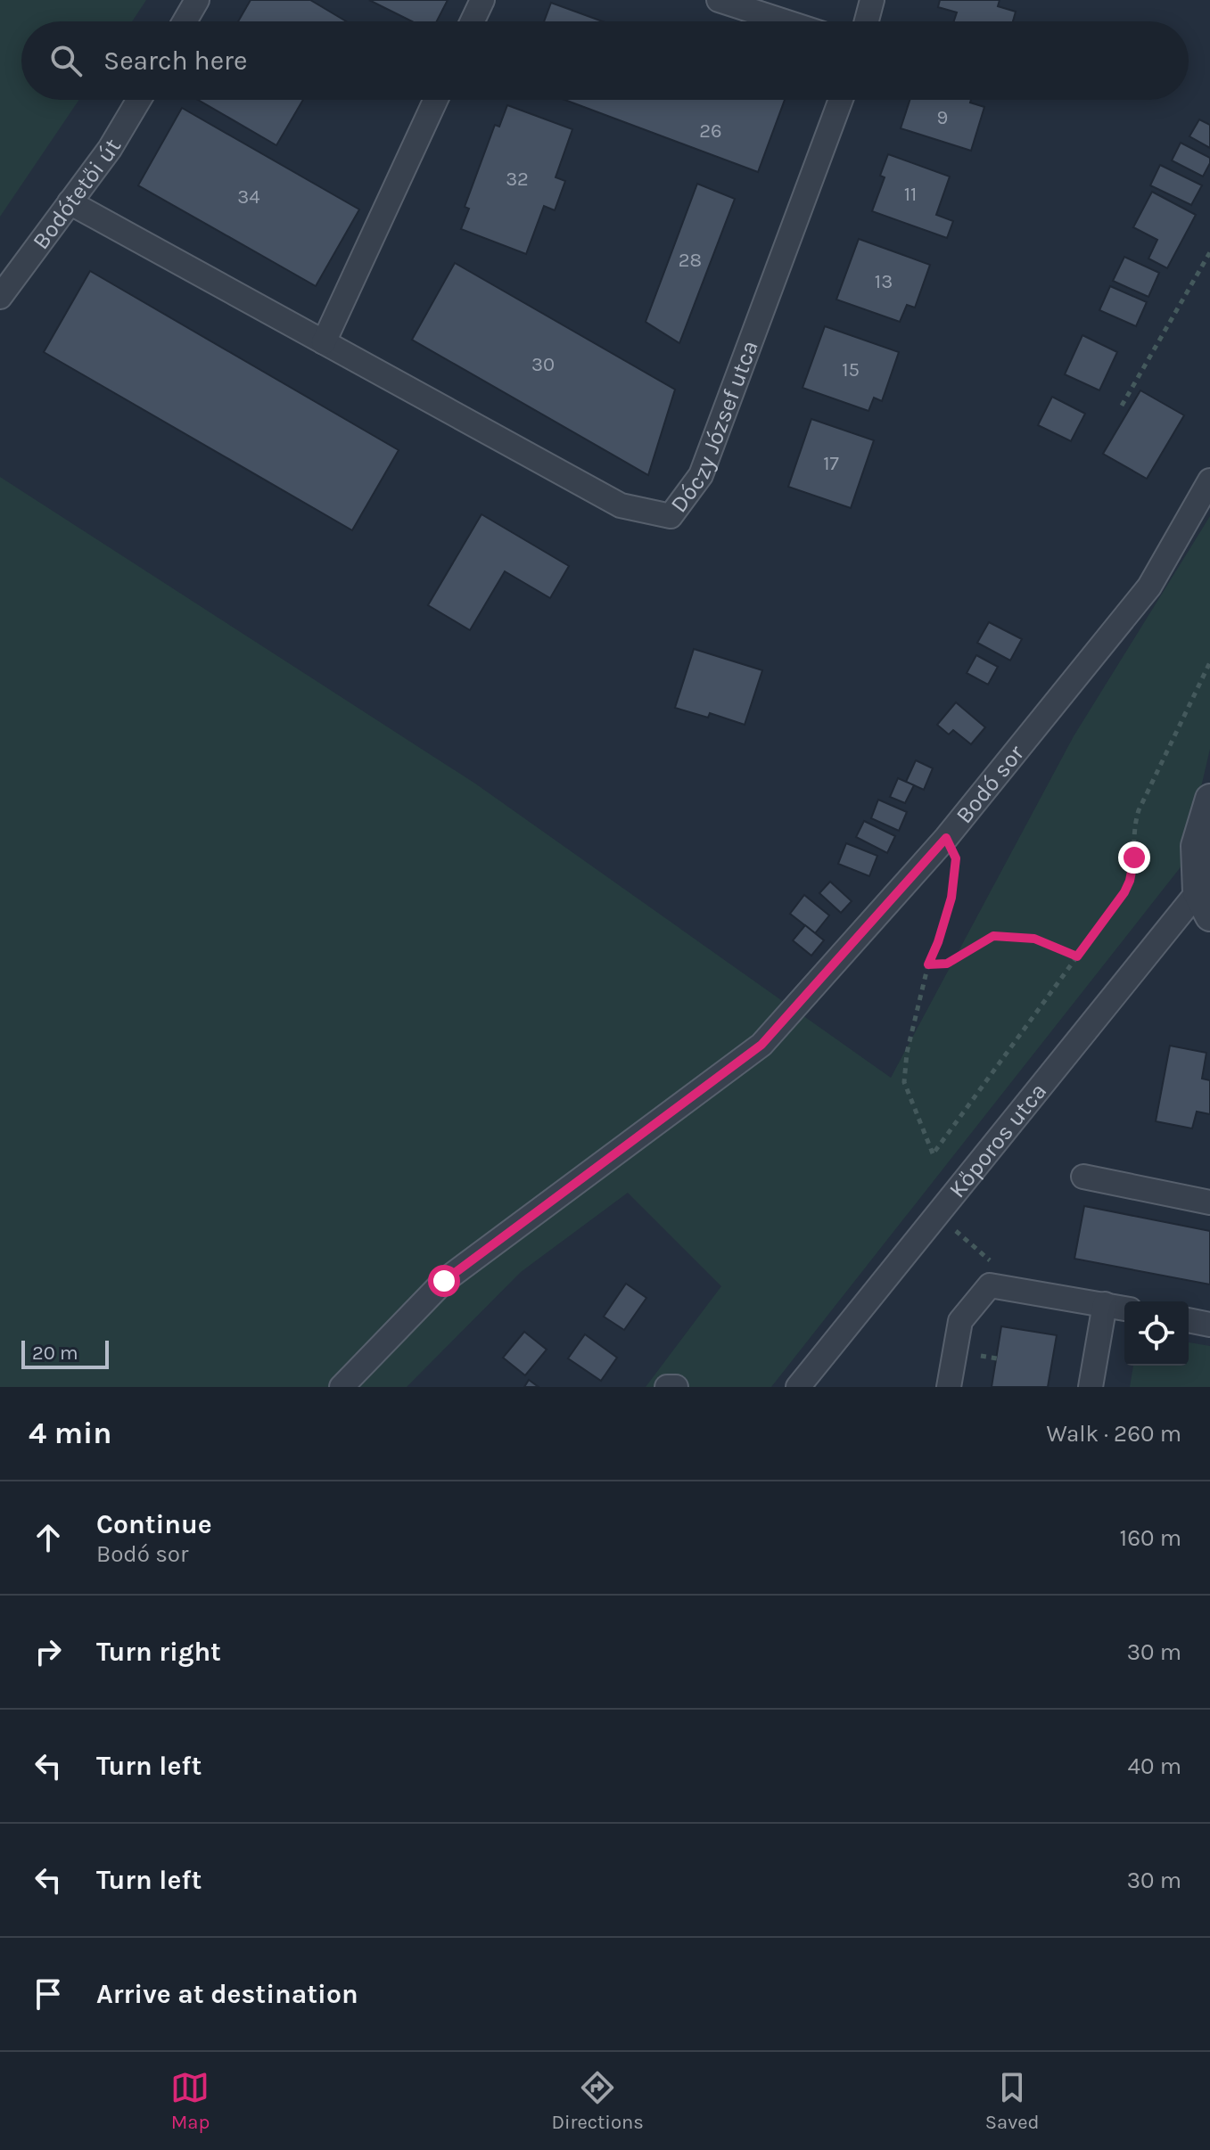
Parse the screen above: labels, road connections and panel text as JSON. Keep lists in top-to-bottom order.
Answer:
{
  "streets": {
    "street": [
      "Bodótetői út",
      "Dóczy József utca",
      "Bodó sor",
      "Kőporos utca"
    ]
  },
  "crossings": [
    ["Bodótetői út", "Dóczy József utca"]
  ],
  "house_numbers": [
    "9",
    "26",
    "32",
    "11",
    "34",
    "28",
    "13",
    "30",
    "15",
    "17"
  ],
  "scale_bar": "20 m",
  "page": {
    "search": "Search here",
    "scale": "20 m",
    "heading": ["4 min", "Walk · 260 m"],
    "list": [
      ["Continue", "Bodó sor", "160 m"],
      ["Turn right", "30 m"],
      ["Turn left", "40 m"],
      ["Turn left", "30 m"],
      "Arrive at destination"
    ],
    "nav": ["Map", "Directions", "Saved"]
  }
}
